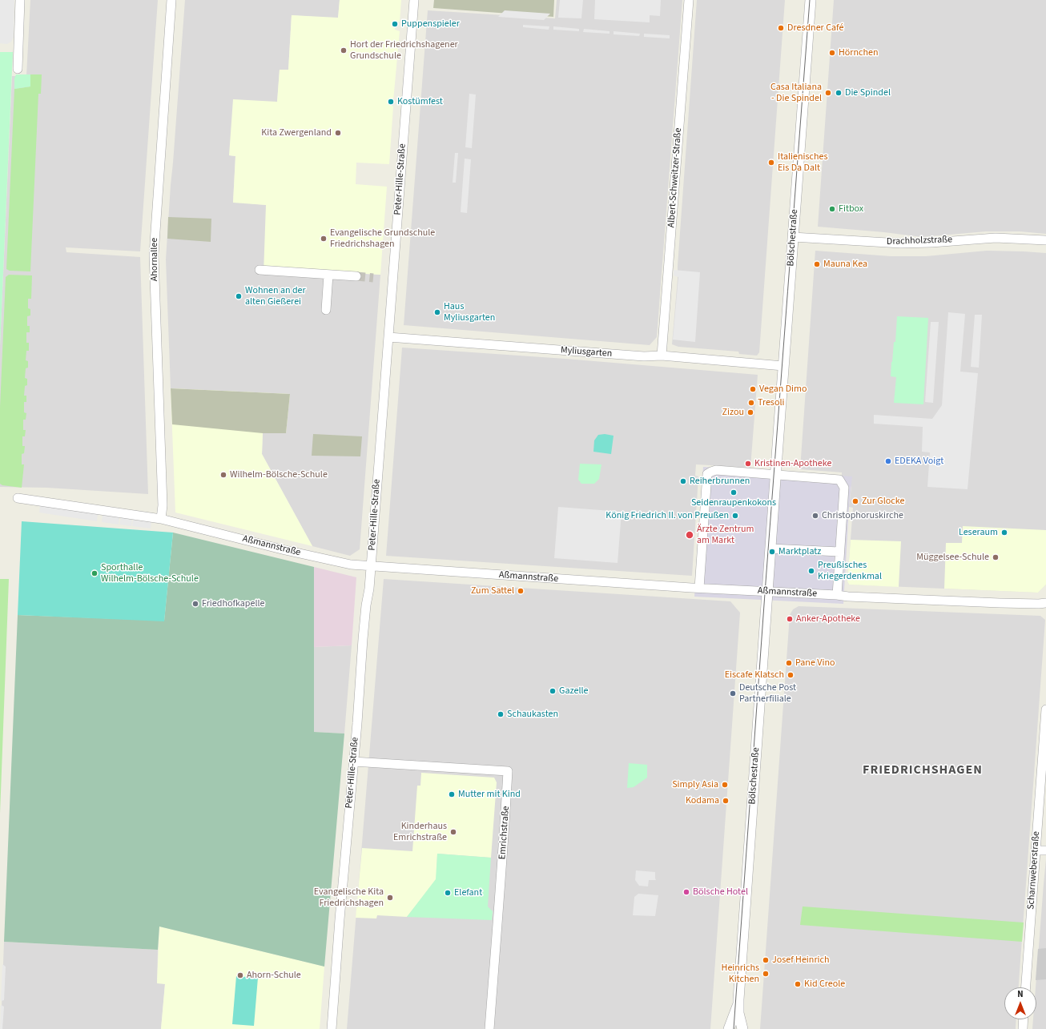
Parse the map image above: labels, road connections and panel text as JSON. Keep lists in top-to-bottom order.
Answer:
{
  "streets": {
    "street": [
      "Albert-Schweitzer-Straße",
      "Peter-Hille-Straße",
      "Bölschestraße",
      "Drachholzstraße",
      "Ahornallee",
      "Myliusgarten",
      "Aßmannstraße",
      "Emrichstraße",
      "Scharnweberstraße"
    ]
  },
  "crossings": [
    ["Albert-Schweitzer-Straße", "Myliusgarten"],
    ["Peter-Hille-Straße", "Myliusgarten"],
    ["Peter-Hille-Straße", "Aßmannstraße"],
    ["Peter-Hille-Straße", "Emrichstraße"],
    ["Bölschestraße", "Drachholzstraße"],
    ["Bölschestraße", "Myliusgarten"],
    ["Bölschestraße", "Aßmannstraße"],
    ["Ahornallee", "Aßmannstraße"]
  ],
  "districts": ["FRIEDRICHSHAGEN"],
  "places": [
    "Puppenspieler",
    "Dresdner Café",
    "Hort der Friedrichshagener Grundschule",
    "Hörnchen",
    "Casa Italiana - Die Spindel",
    "Die Spindel",
    "Kostümfest",
    "Kita Zwergenland",
    "Italienisches Eis Da Dalt",
    "Fitbox",
    "Evangelische Grundschule Friedrichshagen",
    "Mauna Kea",
    "Wohnen an der alten Gießerei",
    "Haus Myliusgarten",
    "Vegan Dimo",
    "Tresoli",
    "Zizou",
    "EDEKA Voigt",
    "Kristinen-Apotheke",
    "Wilhelm-Bölsche-Schule",
    "Reiherbrunnen",
    "Seidenraupenkokons",
    "Zur Glocke",
    "König Friedrich II. von Preußen",
    "Christophoruskirche",
    "Leseraum",
    "Ärzte Zentrum am Markt",
    "Marktplatz",
    "Müggelsee-Schule",
    "Preußisches Kriegerdenkmal",
    "Sporthalle Wilhelm-Bölsche-Schule",
    "Zum Sattel",
    "Friedhofkapelle",
    "Anker-Apotheke",
    "Pane Vino",
    "Eiscafe Klatsch",
    "Gazelle",
    "Deutsche Post Partnerfiliale",
    "Schaukasten",
    "Simply Asia",
    "Mutter mit Kind",
    "Kodama",
    "Kinderhaus Emrichstraße",
    "Bölsche Hotel",
    "Elefant",
    "Evangelische Kita Friedrichshagen",
    "Josef Heinrich",
    "Heinrichs Kitchen",
    "Ahorn-Schule",
    "Kid Creole"
  ],
  "north": "top"
}
